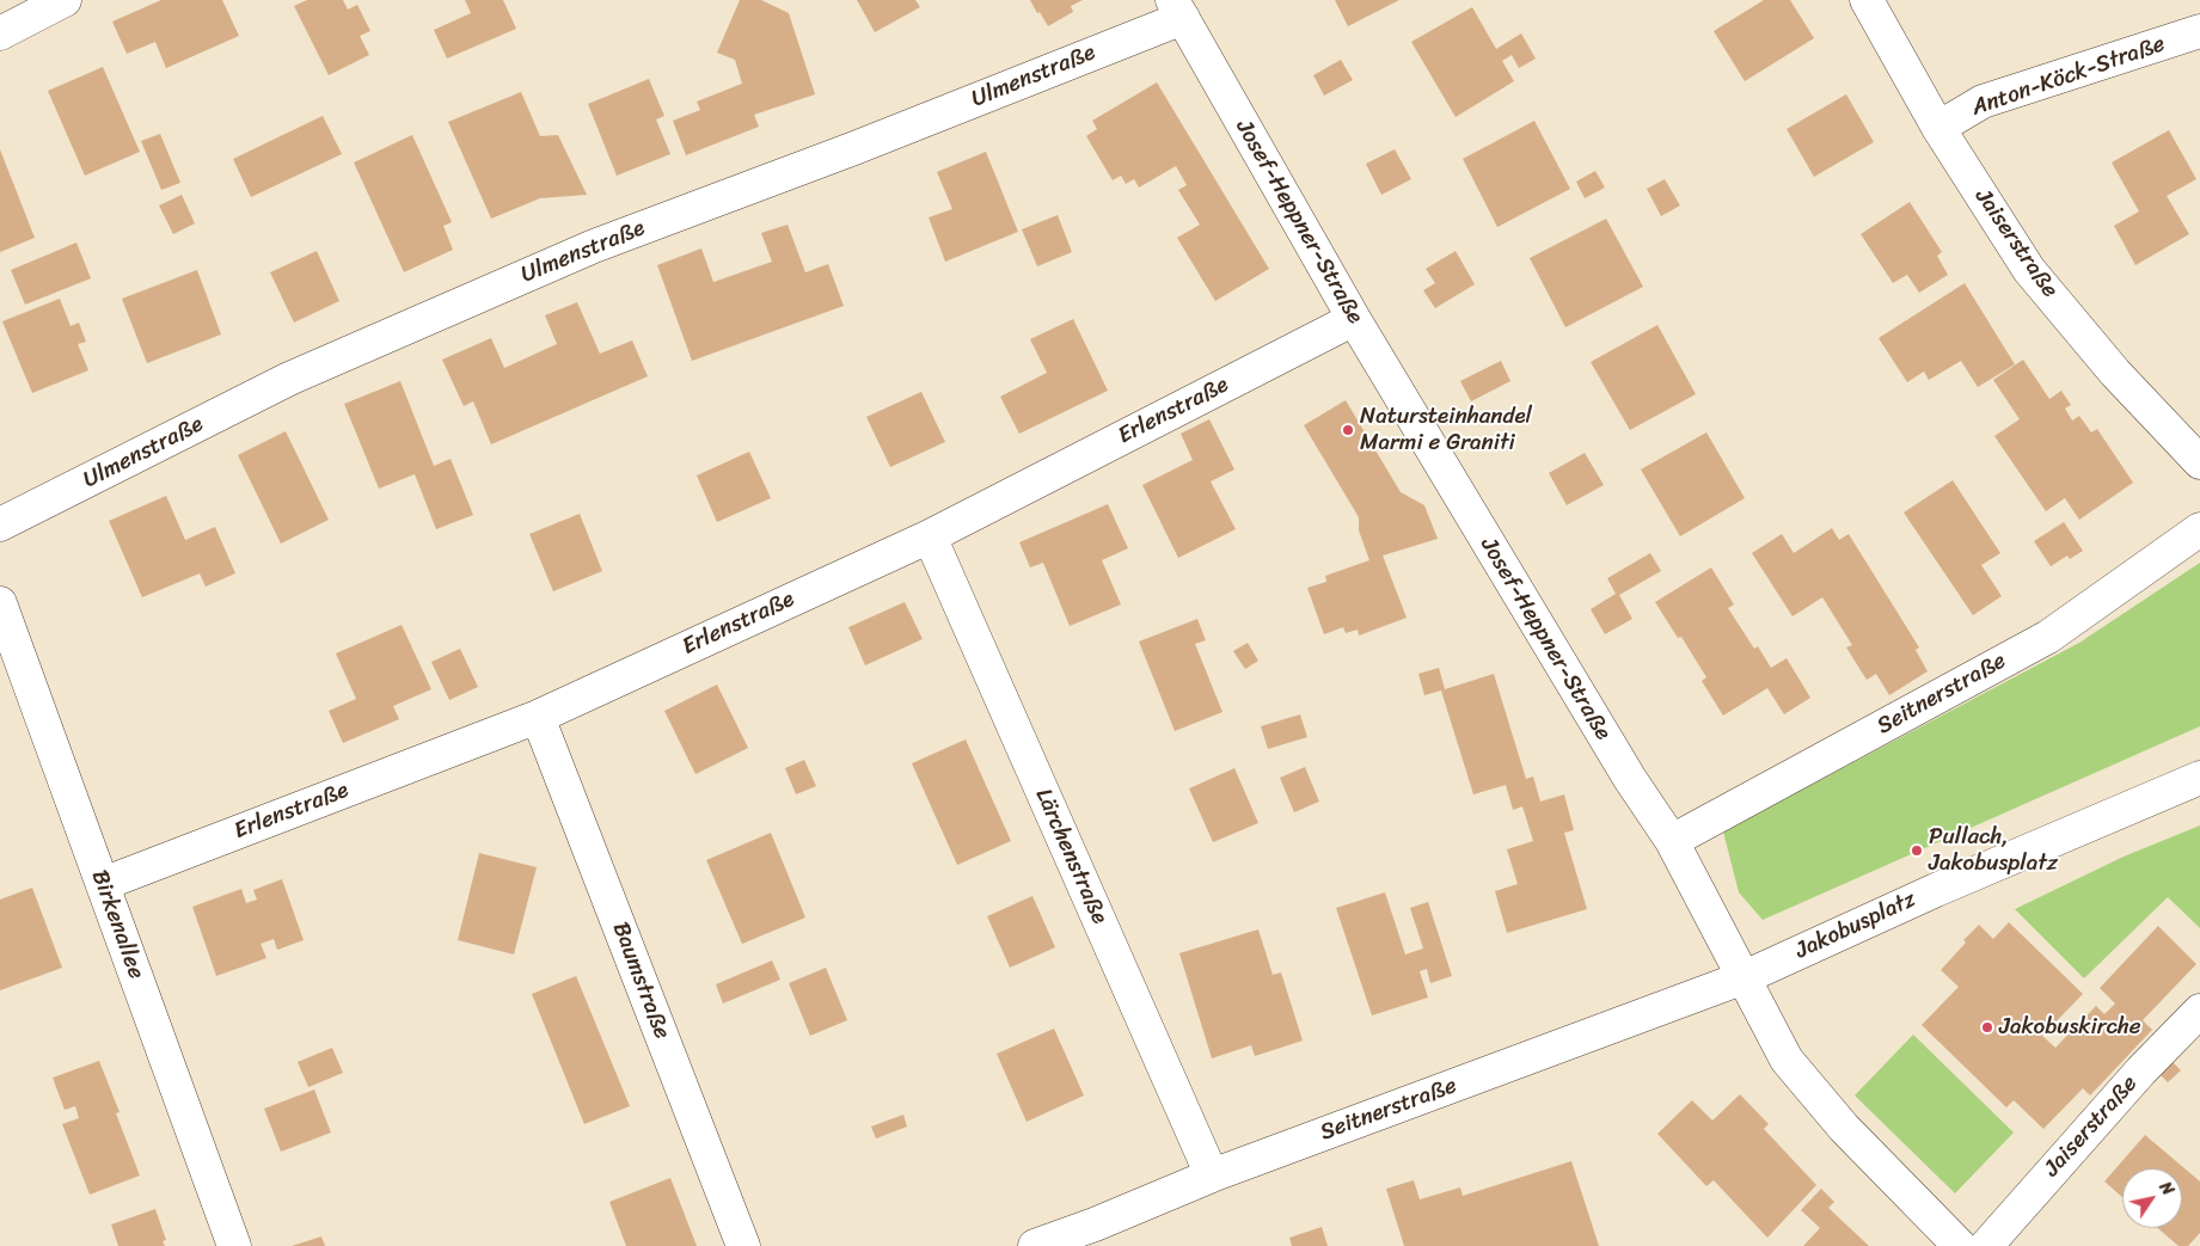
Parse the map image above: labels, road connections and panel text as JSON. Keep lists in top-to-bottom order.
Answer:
{
  "streets": {
    "street": [
      "Ulmenstraße",
      "Anton-Köck-Straße",
      "Josef-Heppner-Straße",
      "Jaiserstraße",
      "Erlenstraße",
      "Seitnerstraße",
      "Lärchenstraße",
      "Birkenallee",
      "Jakobusplatz",
      "Baumstraße"
    ]
  },
  "crossings": [
    ["Ulmenstraße", "Josef-Heppner-Straße"],
    ["Anton-Köck-Straße", "Jaiserstraße"],
    ["Josef-Heppner-Straße", "Erlenstraße"],
    ["Josef-Heppner-Straße", "Seitnerstraße"],
    ["Josef-Heppner-Straße", "Jakobusplatz"],
    ["Erlenstraße", "Lärchenstraße"],
    ["Erlenstraße", "Birkenallee"],
    ["Erlenstraße", "Baumstraße"],
    ["Seitnerstraße", "Lärchenstraße"],
    ["Seitnerstraße", "Jakobusplatz"]
  ],
  "places": ["Natursteinhandel Marmi e Graniti", "Pullach, Jakobusplatz", "Jakobuskirche"],
  "north": "top right"
}
